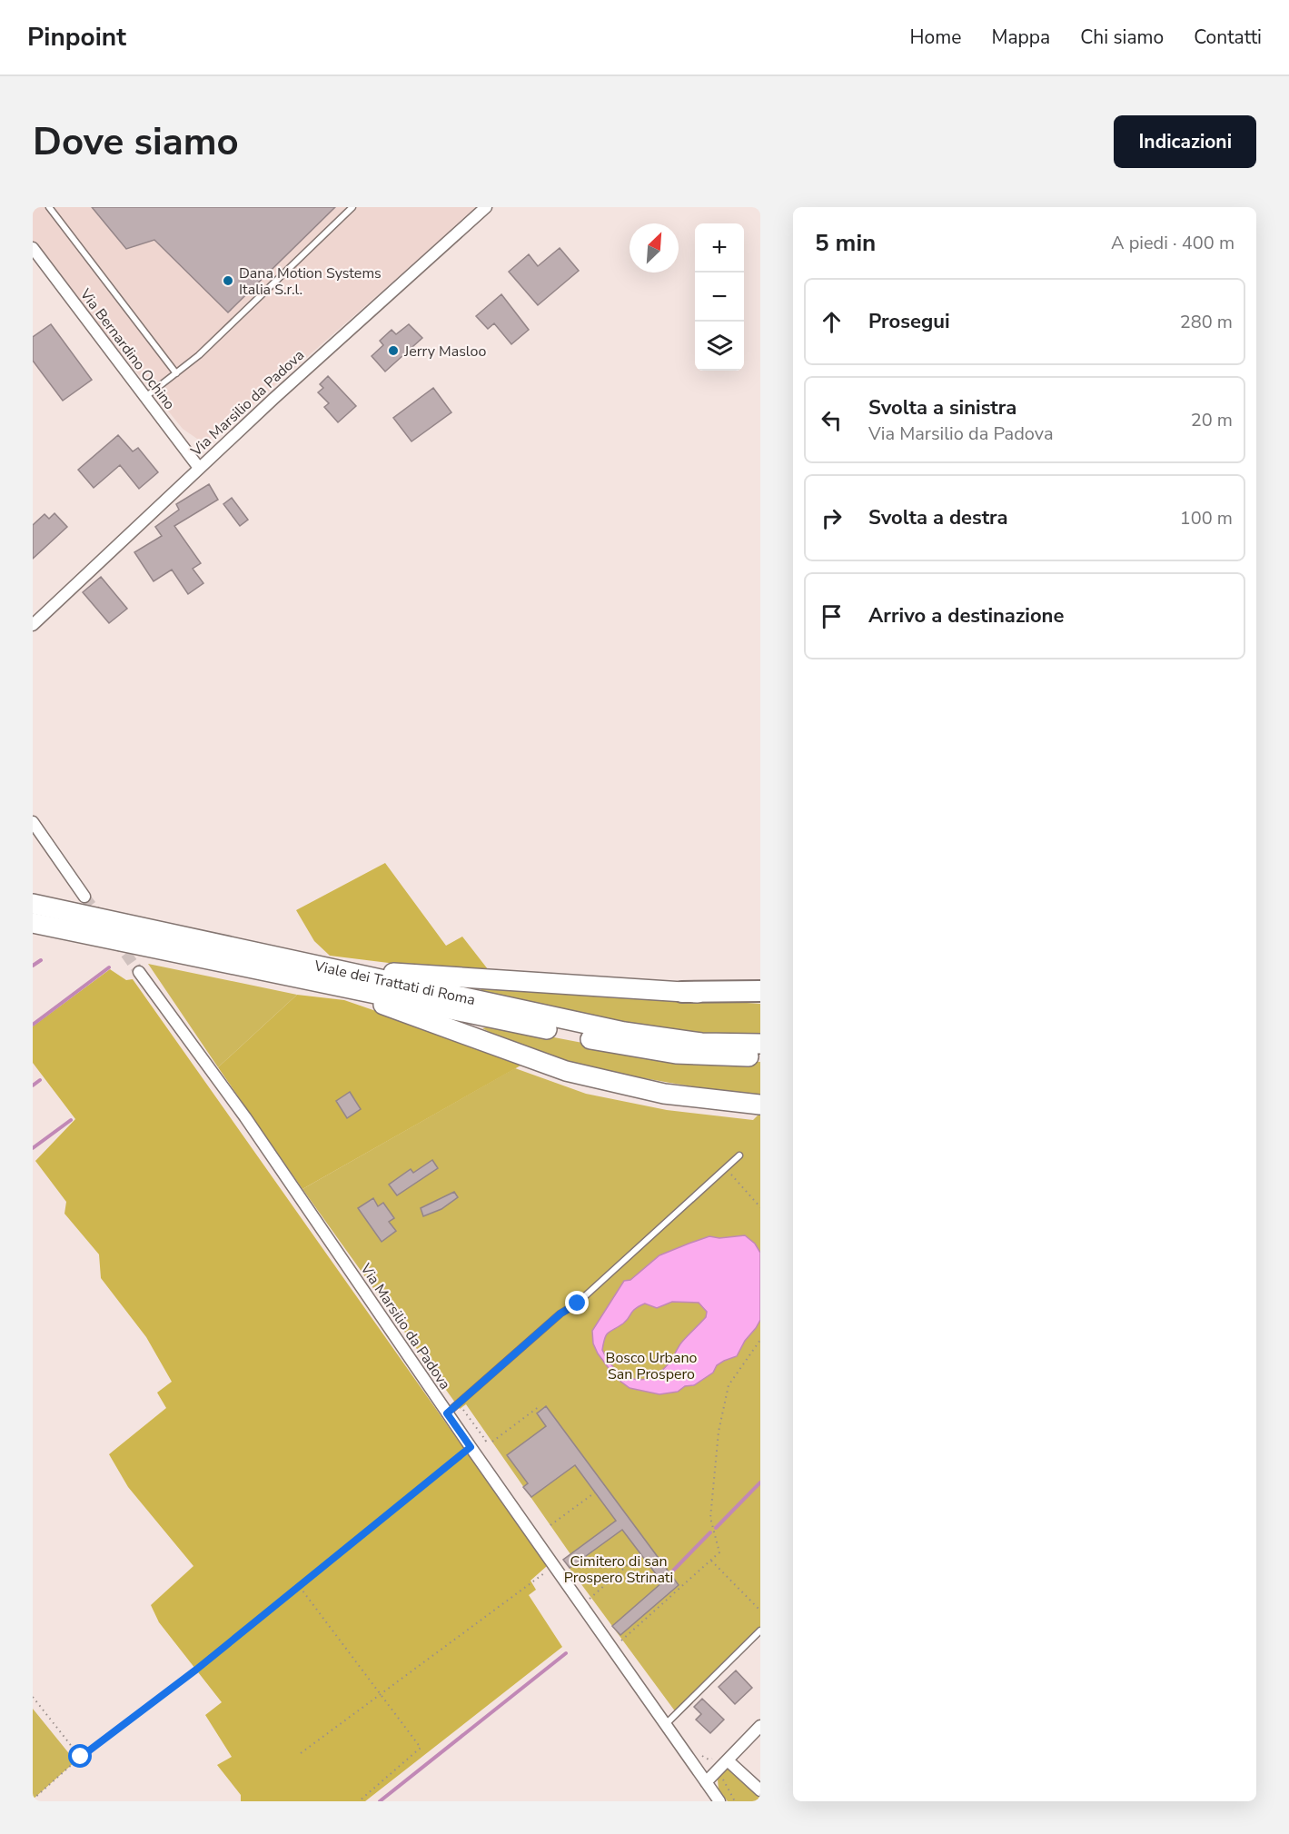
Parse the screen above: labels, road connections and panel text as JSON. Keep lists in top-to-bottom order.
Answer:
{
  "streets": {
    "highway": ["Viale dei Trattati di Roma"],
    "street": ["Via Bernardino Ochino", "Via Marsilio da Padova"]
  },
  "crossings": [
    ["Via Bernardino Ochino", "Via Marsilio da Padova"]
  ],
  "parks": ["Bosco Urbano San Prospero", "Cimitero di san Prospero Strinati"],
  "places": ["Dana Motion Systems Italia S.r.l.", "Jerry Masloo"],
  "north": "top right",
  "page": {
    "header": "Pinpoint",
    "nav": [
      "Home",
      "Mappa",
      "Chi siamo",
      "Contatti"
    ],
    "buttons": "Indicazioni",
    "title": "Dove siamo",
    "heading": ["5 min", "A piedi · 400 m"],
    "map_buttons": ["+", "−"],
    "list": [
      ["Prosegui", "280 m"],
      ["Svolta a sinistra", "Via Marsilio da Padova", "20 m"],
      ["Svolta a destra", "100 m"],
      "Arrivo a destinazione"
    ]
  }
}
